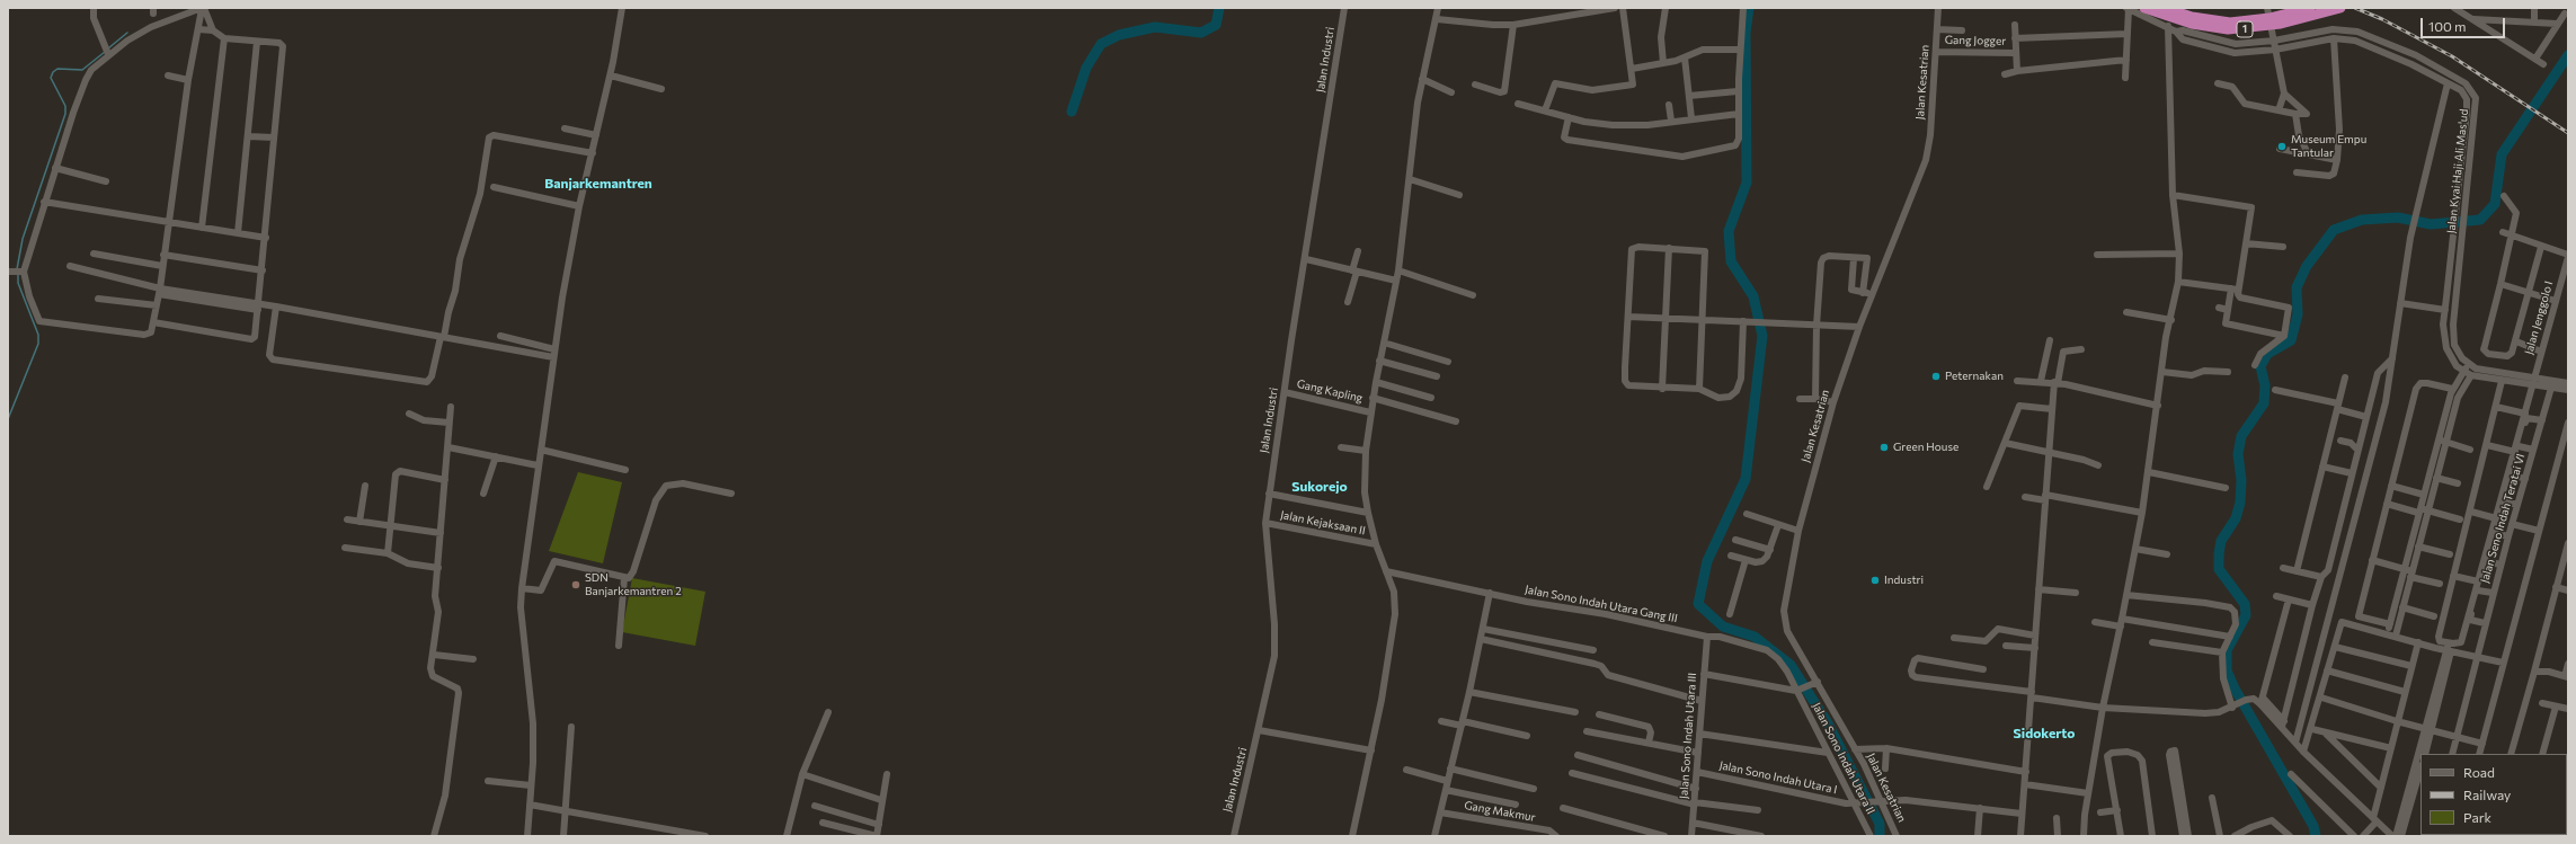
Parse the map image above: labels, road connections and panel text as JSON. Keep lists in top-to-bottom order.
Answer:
{
  "streets": {
    "highway": ["1"],
    "street": [
      "Gang Jogger",
      "Jalan Industri",
      "Jalan Kesatrian",
      "Jalan Kyai Haji Ali Mas'ud",
      "Jalan Jenggolo I",
      "Gang Kapling",
      "Jalan Seno Indah Teratai VI",
      "Jalan Kejaksaan II",
      "Jalan Sono Indah Utara Gang III",
      "Jalan Sono Indah Utara III",
      "Jalan Sono Indah Utara II",
      "Jalan Sono Indah Utara I",
      "Gang Makmur"
    ]
  },
  "crossings": [
    ["Gang Jogger", "Jalan Kesatrian"],
    ["Jalan Industri", "Gang Kapling"],
    ["Jalan Industri", "Jalan Kejaksaan II"],
    ["Jalan Kesatrian", "Jalan Sono Indah Utara I"],
    ["Jalan Kyai Haji Ali Mas'ud", "Jalan Jenggolo I"],
    ["Jalan Kyai Haji Ali Mas'ud", "Jalan Seno Indah Teratai VI"],
    ["Jalan Sono Indah Utara Gang III", "Jalan Sono Indah Utara III"],
    ["Jalan Sono Indah Utara Gang III", "Jalan Sono Indah Utara II"],
    ["Jalan Sono Indah Utara III", "Jalan Sono Indah Utara I"],
    ["Jalan Sono Indah Utara II", "Jalan Sono Indah Utara I"]
  ],
  "districts": ["Banjarkemantren", "Sukorejo", "Sidokerto"],
  "places": [
    "Museum Empu Tantular",
    "Peternakan",
    "Green House",
    "Industri",
    "SDN Banjarkemantren 2"
  ],
  "legend": ["Road", "Railway", "Park"],
  "scale_bar": "100 m"
}
